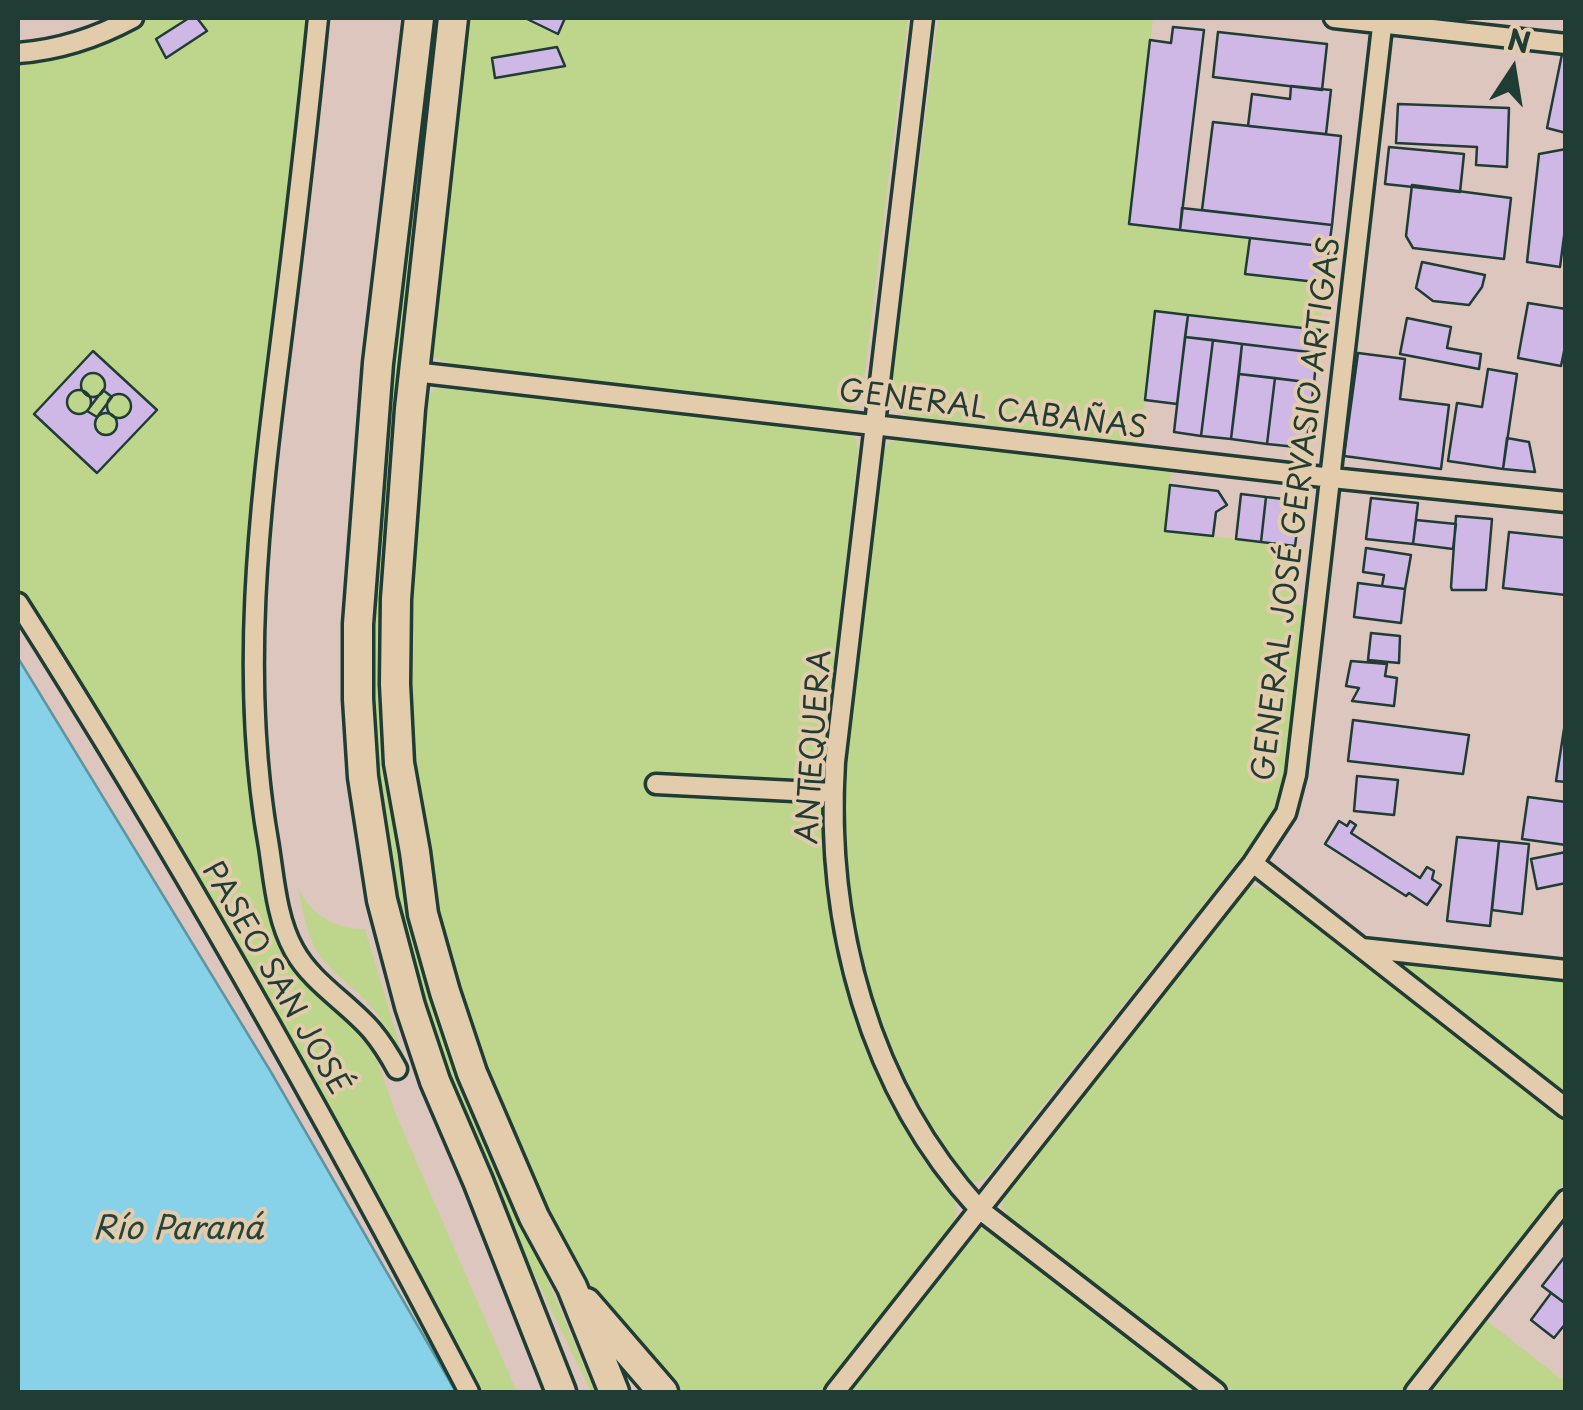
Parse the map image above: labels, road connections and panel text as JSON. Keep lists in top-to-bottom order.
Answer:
{
  "streets": {
    "street": [
      "GENERAL CABAÑAS",
      "GENERAL JOSÉ GERVASIO ARTIGAS",
      "ANTEQUERA",
      "PASEO SAN JOSÉ"
    ]
  },
  "crossings": [
    ["GENERAL CABAÑAS", "GENERAL JOSÉ GERVASIO ARTIGAS"],
    ["GENERAL CABAÑAS", "ANTEQUERA"],
    ["GENERAL JOSÉ GERVASIO ARTIGAS", "ANTEQUERA"]
  ],
  "water": ["Río Paraná"],
  "north": "top"
}
